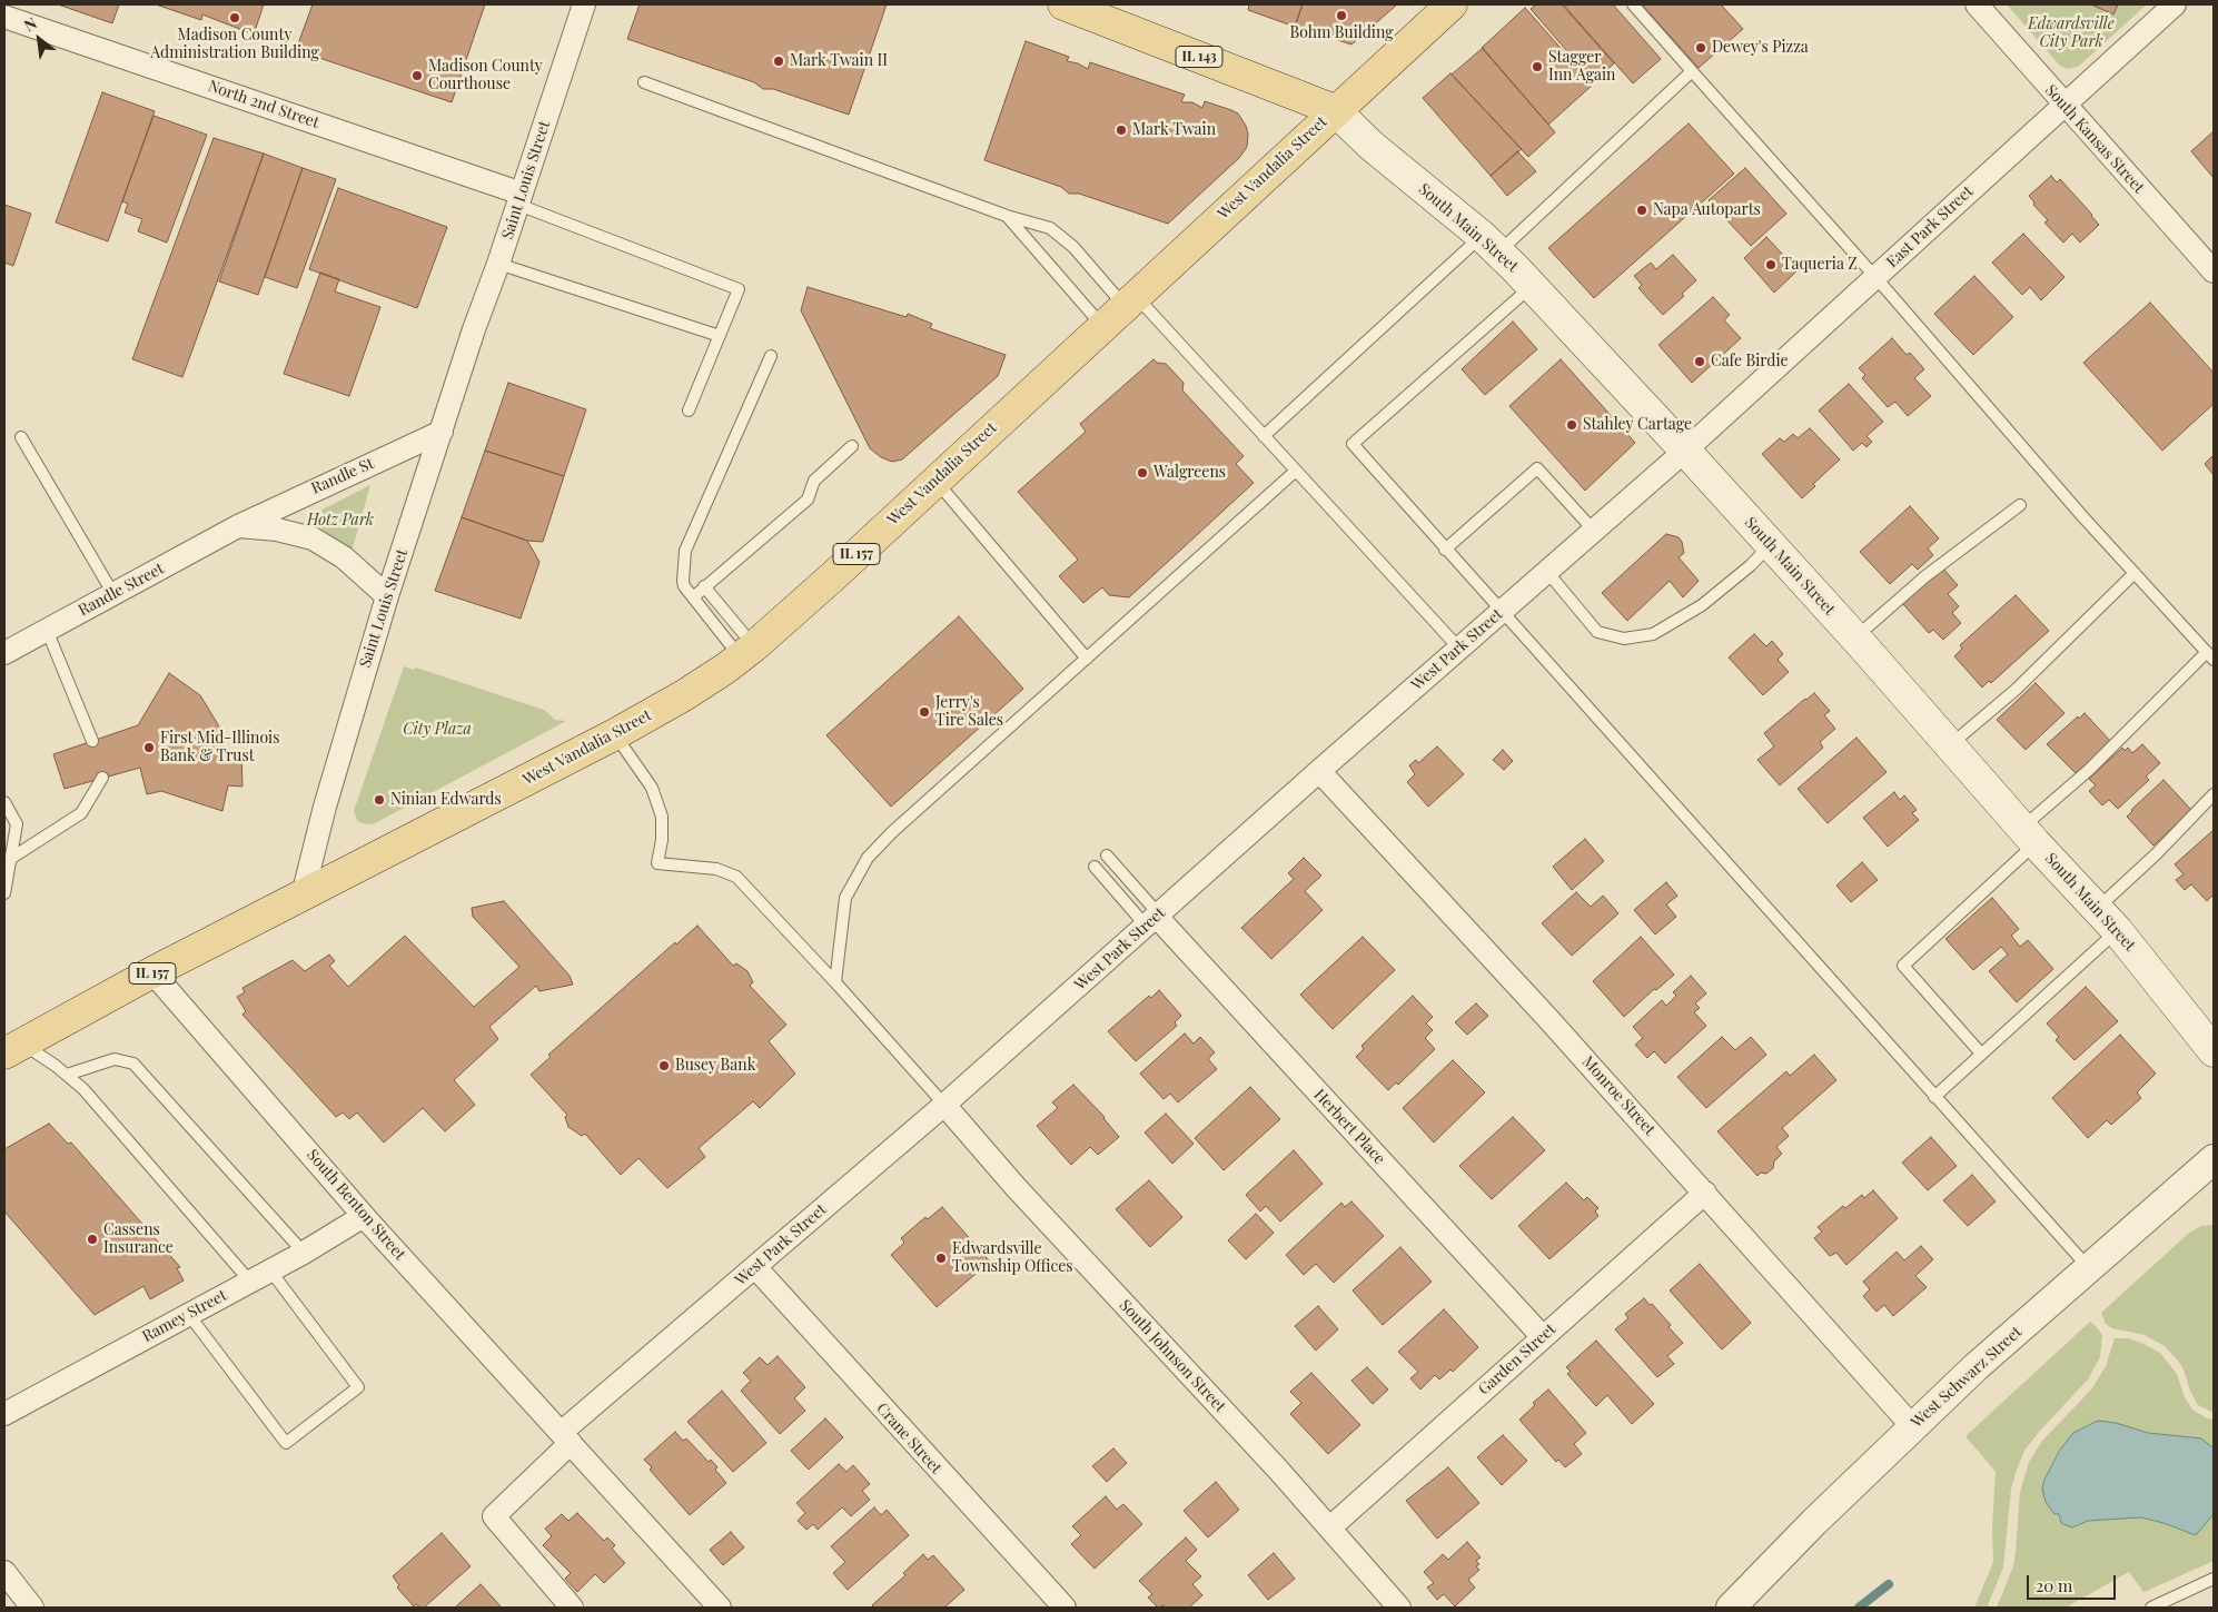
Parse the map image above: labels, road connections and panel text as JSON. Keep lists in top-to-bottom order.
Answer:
{
  "streets": {
    "main road": [
      "IL 143",
      "West Vandalia Street",
      "South Main Street",
      "IL 157"
    ],
    "street": [
      "North 2nd Street",
      "South Kansas Street",
      "Saint Louis Street",
      "East Park Street",
      "Randle St",
      "Randle Street",
      "West Park Street",
      "Monroe Street",
      "Herbert Place",
      "South Benton Street",
      "Ramey Street",
      "South Johnson Street",
      "Garden Street",
      "West Schwarz Street",
      "Crane Street"
    ]
  },
  "crossings": [
    ["IL 143", "West Vandalia Street"],
    ["IL 143", "South Main Street"],
    ["North 2nd Street", "Saint Louis Street"],
    ["South Kansas Street", "East Park Street"],
    ["West Vandalia Street", "Saint Louis Street"],
    ["West Vandalia Street", "South Main Street"],
    ["West Vandalia Street", "IL 157"],
    ["Saint Louis Street", "Randle St"],
    ["Saint Louis Street", "IL 157"],
    ["East Park Street", "South Main Street"],
    ["East Park Street", "West Park Street"],
    ["South Main Street", "West Park Street"],
    ["Randle St", "Randle Street"],
    ["IL 157", "South Benton Street"],
    ["West Park Street", "Monroe Street"],
    ["West Park Street", "Herbert Place"],
    ["West Park Street", "South Benton Street"],
    ["West Park Street", "South Johnson Street"],
    ["West Park Street", "Crane Street"],
    ["Monroe Street", "Garden Street"],
    ["Monroe Street", "West Schwarz Street"],
    ["Herbert Place", "Garden Street"],
    ["South Benton Street", "Ramey Street"],
    ["South Johnson Street", "Garden Street"]
  ],
  "parks": ["Edwardsville City Park", "Hotz Park", "City Plaza"],
  "places": [
    "Bohm Building",
    "Madison County Administration Building",
    "Dewey's Pizza",
    "Mark Twain II",
    "Stagger Inn Again",
    "Madison County Courthouse",
    "Mark Twain",
    "Napa Autoparts",
    "Taqueria Z",
    "Cafe Birdie",
    "Stahley Cartage",
    "Walgreens",
    "Jerry's Tire Sales",
    "First Mid-Illinois Bank & Trust",
    "Ninian Edwards",
    "Busey Bank",
    "Cassens Insurance",
    "Edwardsville Township Offices"
  ],
  "scale_bar": "20 m",
  "north": "top left"
}
